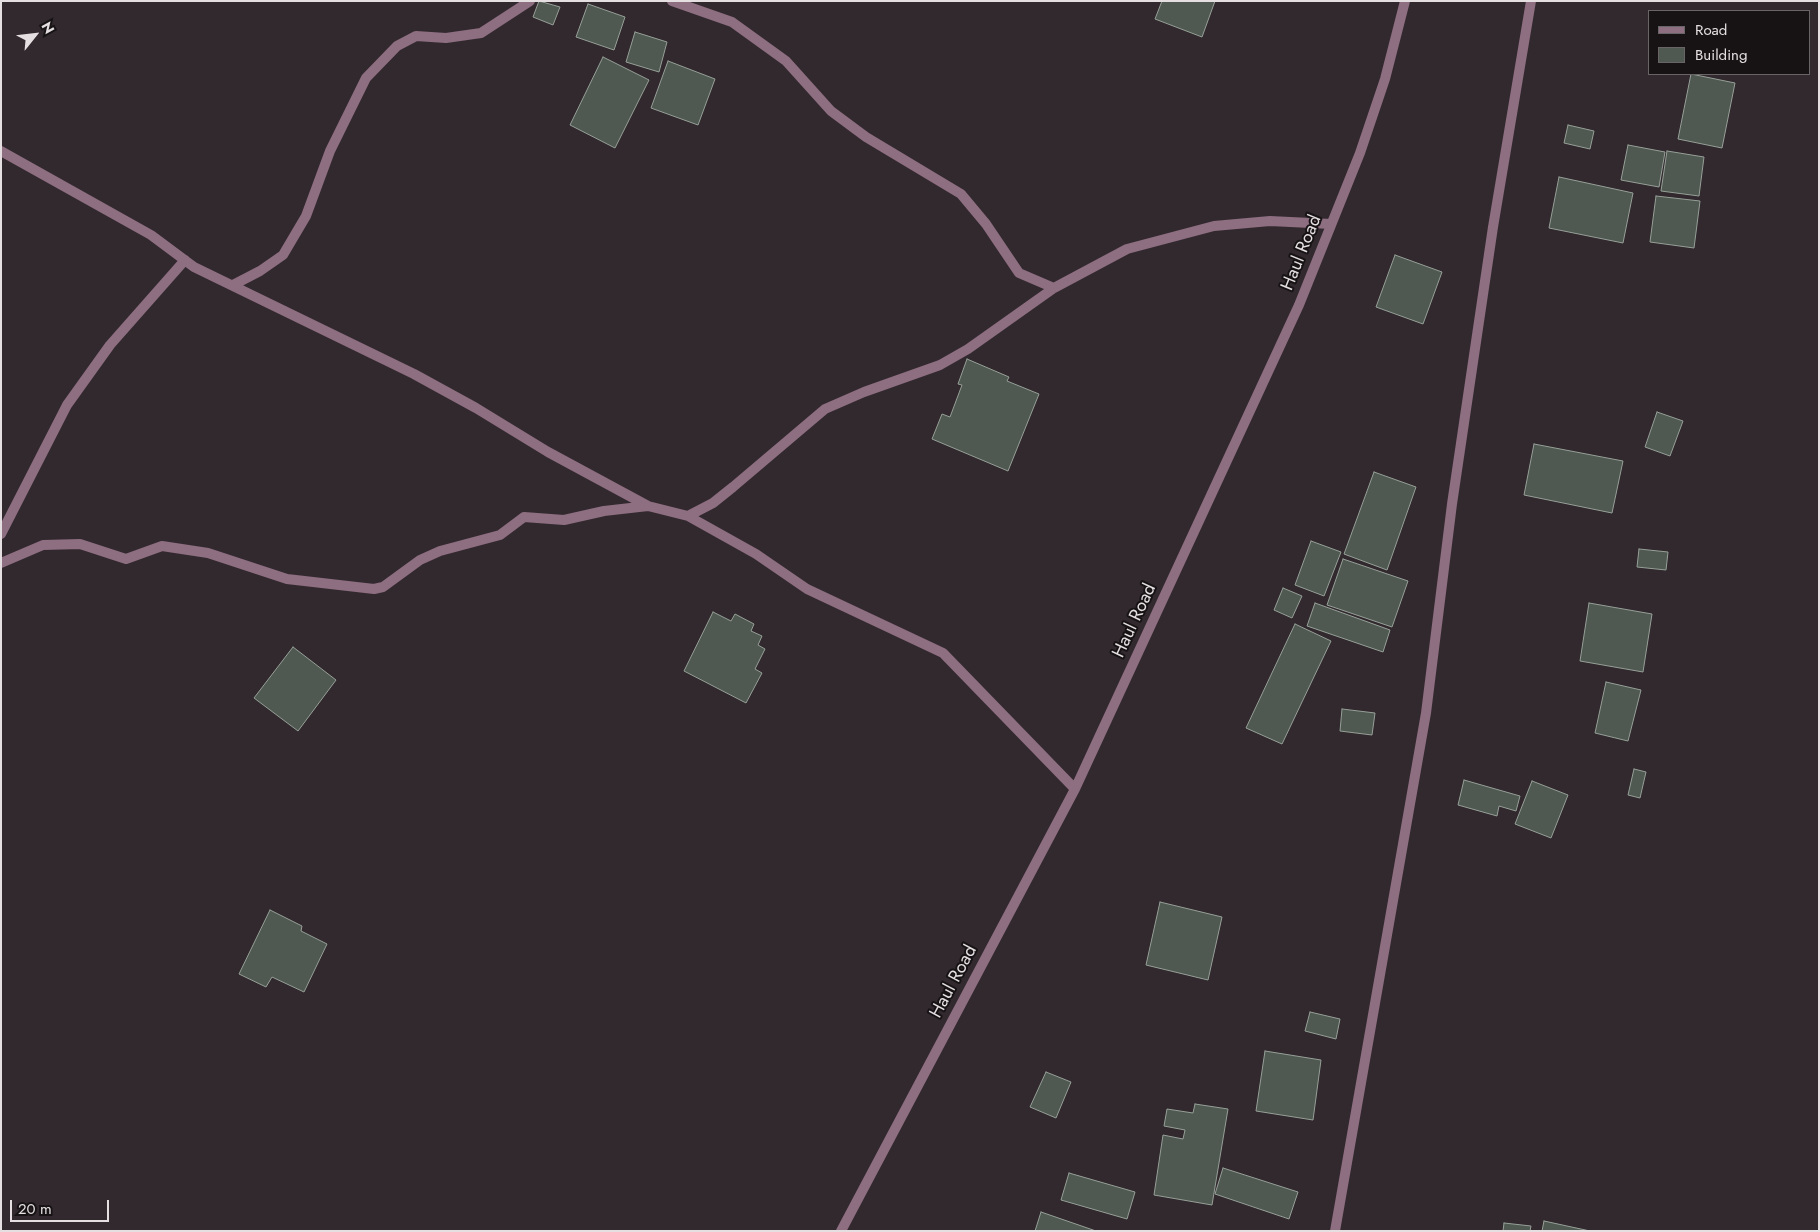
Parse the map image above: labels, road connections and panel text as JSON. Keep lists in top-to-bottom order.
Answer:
{
  "streets": {
    "street": ["Haul Road"]
  },
  "legend": ["Road", "Building"],
  "scale_bar": "20 m",
  "north": "top right"
}
